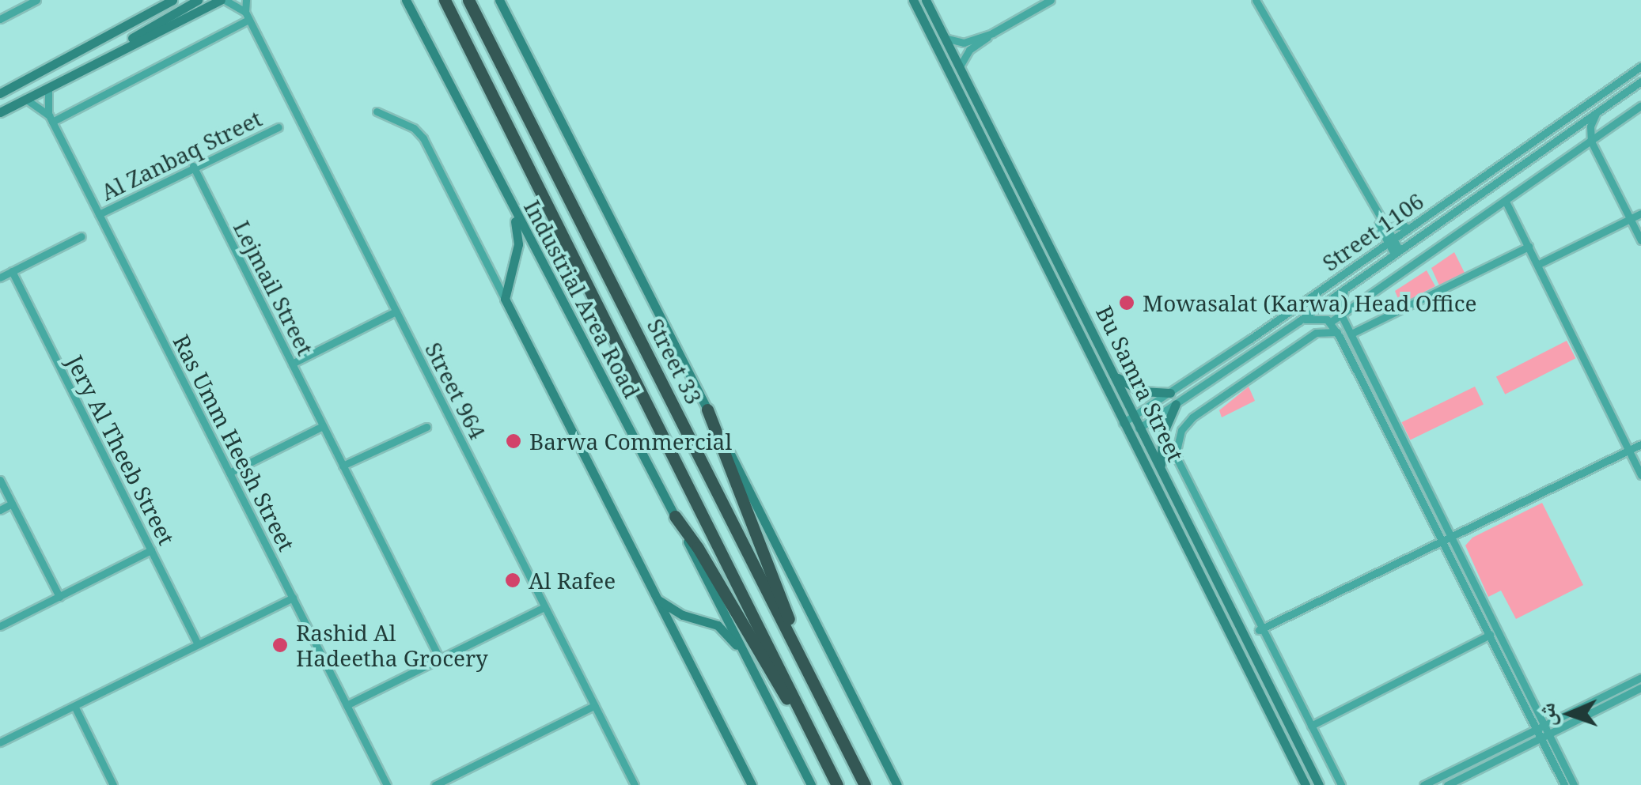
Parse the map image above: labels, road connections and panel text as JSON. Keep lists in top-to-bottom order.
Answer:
{
  "streets": {
    "highway": ["Street 33"],
    "street": [
      "Al Zanbaq Street",
      "Street 1106",
      "Lejmail Street",
      "Industrial Area Road",
      "Bu Samra Street",
      "Street 964",
      "Ras Umm Heesh Street",
      "Jery Al Theeb Street"
    ]
  },
  "crossings": [
    ["Al Zanbaq Street", "Lejmail Street"],
    ["Al Zanbaq Street", "Ras Umm Heesh Street"],
    ["Street 1106", "Bu Samra Street"]
  ],
  "places": [
    "Mowasalat (Karwa) Head Office",
    "Barwa Commercial",
    "Al Rafee",
    "Rashid Al Hadeetha Grocery"
  ],
  "north": "left"
}
